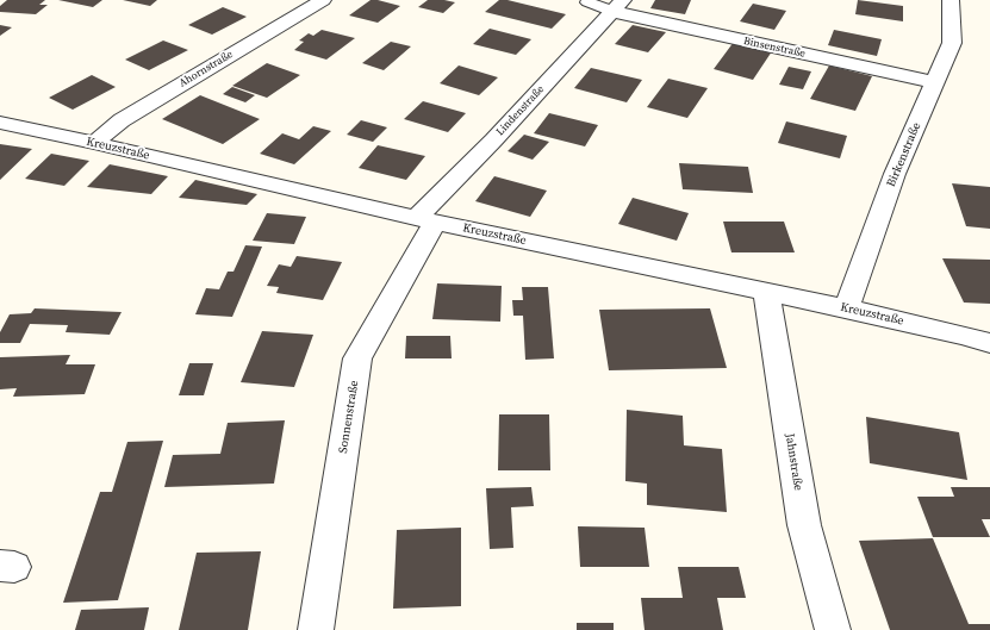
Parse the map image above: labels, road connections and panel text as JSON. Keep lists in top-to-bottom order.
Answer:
{
  "streets": {
    "street": [
      "Binsenstraße",
      "Ahornstraße",
      "Lindenstraße",
      "Kreuzstraße",
      "Birkenstraße",
      "Sonnenstraße",
      "Jahnstraße"
    ]
  },
  "crossings": [
    ["Binsenstraße", "Lindenstraße"],
    ["Binsenstraße", "Birkenstraße"],
    ["Ahornstraße", "Kreuzstraße"],
    ["Lindenstraße", "Kreuzstraße"],
    ["Lindenstraße", "Sonnenstraße"],
    ["Kreuzstraße", "Birkenstraße"],
    ["Kreuzstraße", "Sonnenstraße"],
    ["Kreuzstraße", "Jahnstraße"]
  ]
}
